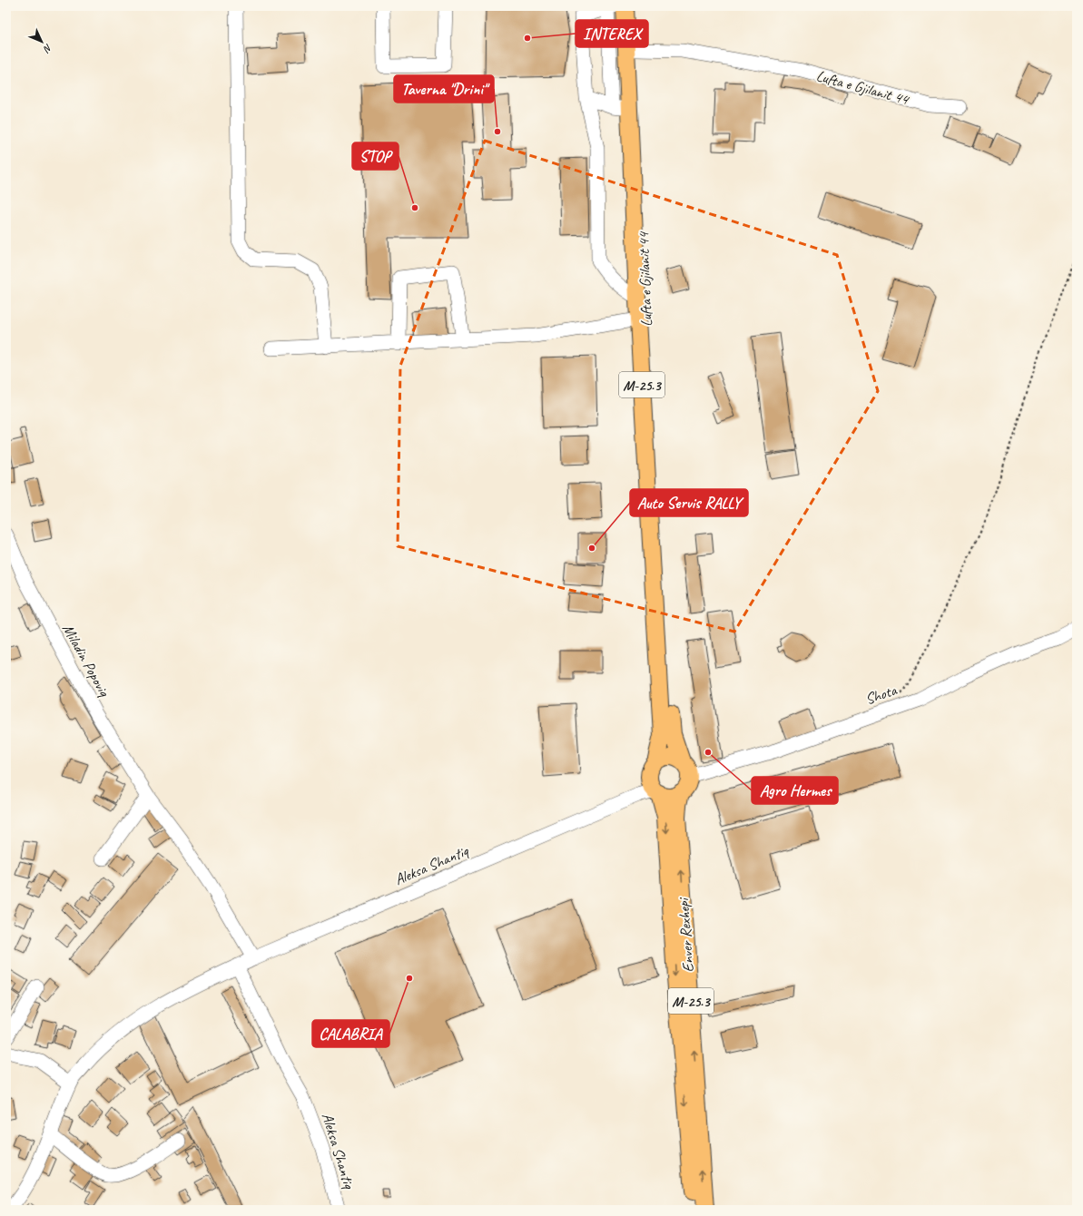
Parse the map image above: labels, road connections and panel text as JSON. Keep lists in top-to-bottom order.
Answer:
{
  "streets": {
    "main road": ["Lufta e Gjilanit 44", "M-25.3", "Enver Rexhepi"],
    "street": ["Miladin Popoviq", "Shota", "Aleksa Shantiq"]
  },
  "crossings": [
    ["Lufta e Gjilanit 44", "M-25.3"],
    ["Lufta e Gjilanit 44", "Shota"],
    ["Lufta e Gjilanit 44", "Aleksa Shantiq"],
    ["Lufta e Gjilanit 44", "Enver Rexhepi"],
    ["M-25.3", "Shota"],
    ["M-25.3", "Aleksa Shantiq"],
    ["M-25.3", "Enver Rexhepi"],
    ["Miladin Popoviq", "Aleksa Shantiq"],
    ["Shota", "Aleksa Shantiq"],
    ["Shota", "Enver Rexhepi"],
    ["Aleksa Shantiq", "Enver Rexhepi"]
  ],
  "places": [
    "INTEREX",
    "Taverna \"Drini\"",
    "STOP",
    "Auto Servis RALLY",
    "Agro Hermes",
    "CALABRIA"
  ],
  "north": "bottom right"
}
